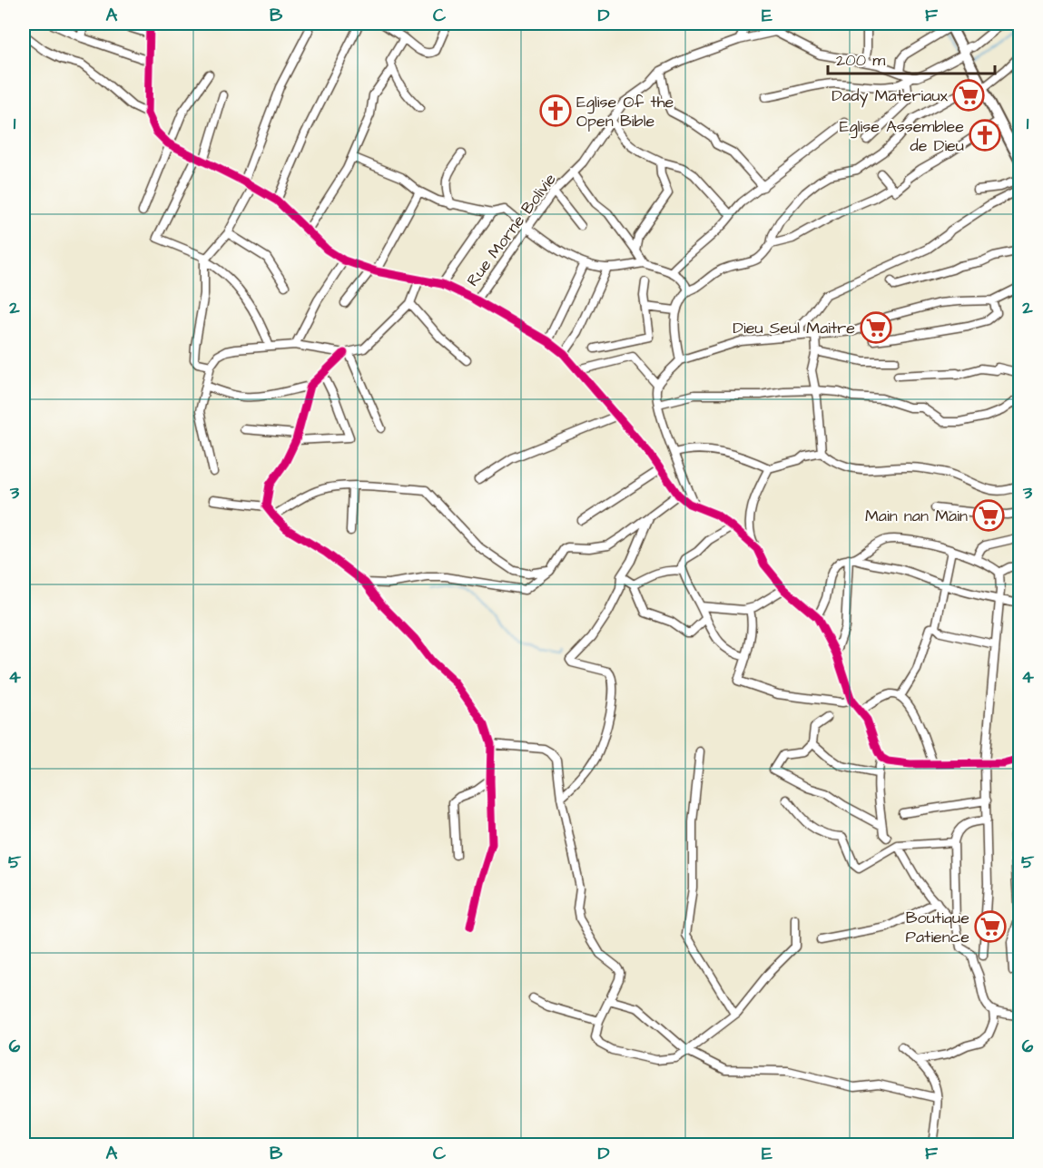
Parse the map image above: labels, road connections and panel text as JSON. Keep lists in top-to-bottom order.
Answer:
{
  "streets": {
    "street": ["Rue Morne Bolivie"]
  },
  "places": {
    "supermarket": [
      "Dady Materiaux",
      "Dieu Seul Maitre",
      "Main nan Main",
      "Boutique Patience"
    ],
    "church": ["Eglise Of the Open Bible", "Eglise Assemblee de Dieu"]
  },
  "scale_bar": "200 m",
  "grid": {
    "columns": [
      "A",
      "B",
      "C",
      "D",
      "E",
      "F"
    ],
    "rows": [
      "1",
      "2",
      "3",
      "4",
      "5",
      "6"
    ]
  }
}
